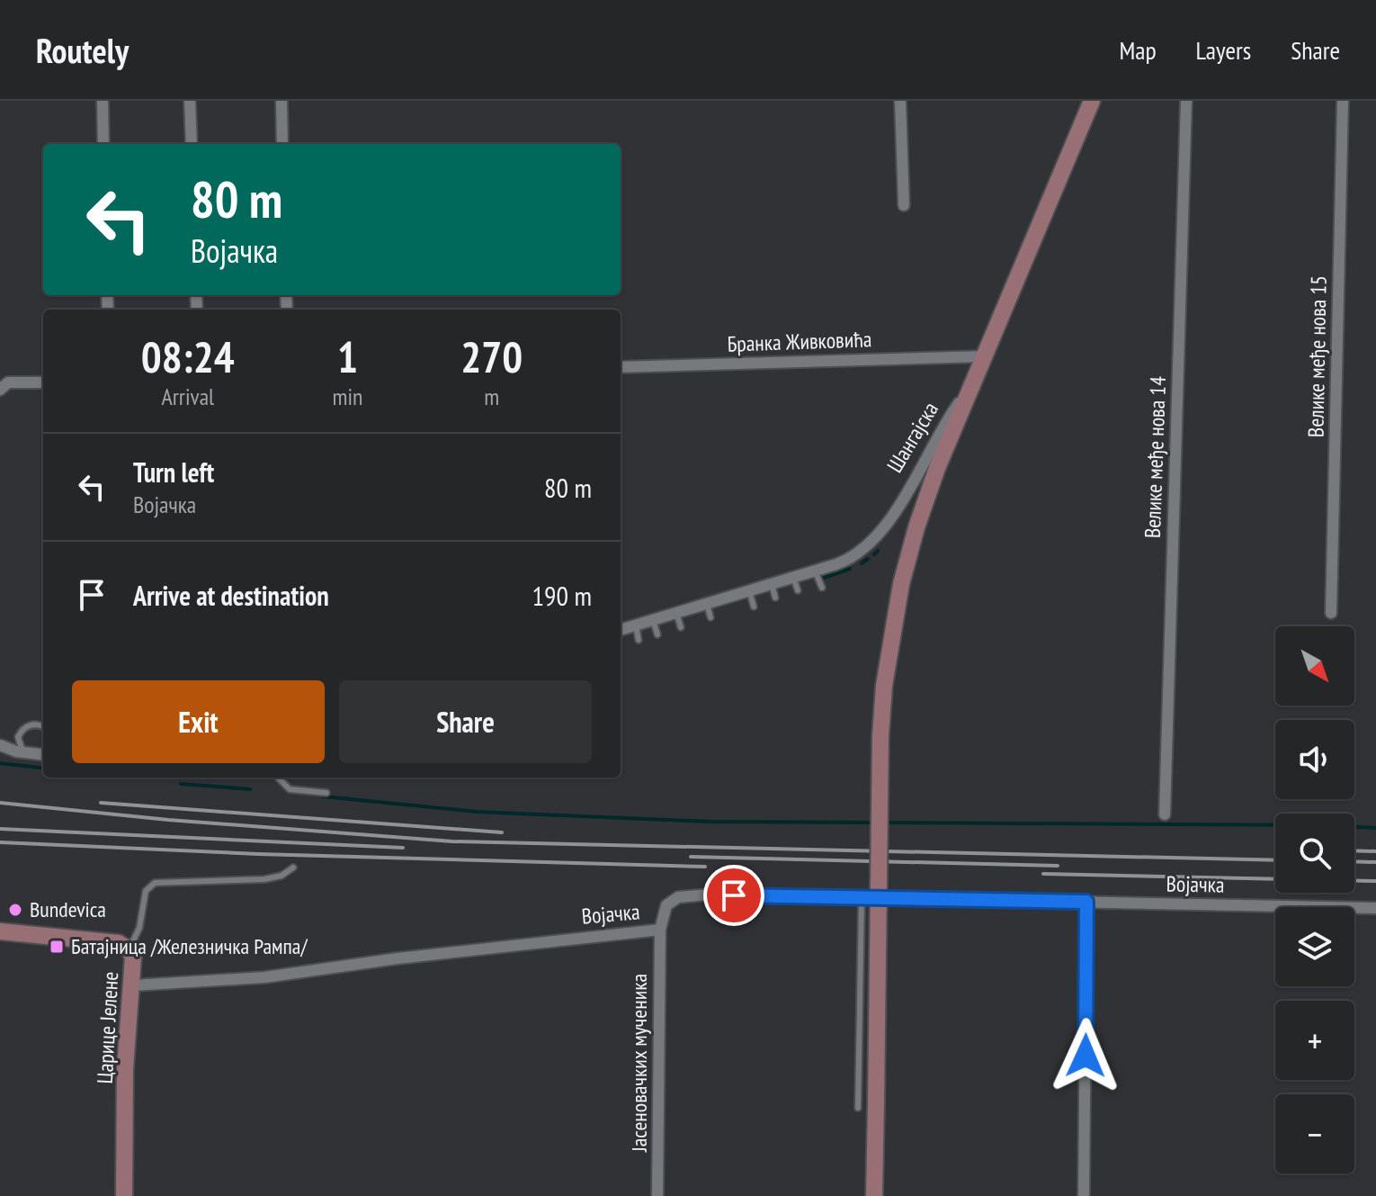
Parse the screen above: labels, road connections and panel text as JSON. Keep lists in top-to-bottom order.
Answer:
{
  "streets": {
    "main road": ["Шангајска", "Царице Јелене"],
    "street": [
      "Бранка Живковића",
      "Велике међе нова 15",
      "Велике међе нова 14",
      "Војачка",
      "Јасеновачких мученика"
    ]
  },
  "crossings": [
    ["Бранка Живковића", "Шангајска"],
    ["Војачка", "Царице Јелене"],
    ["Војачка", "Јасеновачких мученика"]
  ],
  "places": {
    "other": ["Bundevica"],
    "transit": ["Батајница /Железничка Рампа/"]
  },
  "north": "bottom right",
  "page": {
    "header": "Routely",
    "nav": ["Map", "Layers", "Share"],
    "turn": ["80 m", "Војачка"],
    "eta": [
      "08:24",
      "Arrival",
      "1",
      "min",
      "270",
      "m"
    ],
    "list": [
      {
        "name": "Turn left",
        "note": "Војачка",
        "value": "80 m"
      },
      {
        "name": "Arrive at destination",
        "value": "190 m"
      }
    ],
    "map_buttons": ["+", "−"],
    "buttons": ["Exit", "Share"]
  }
}
